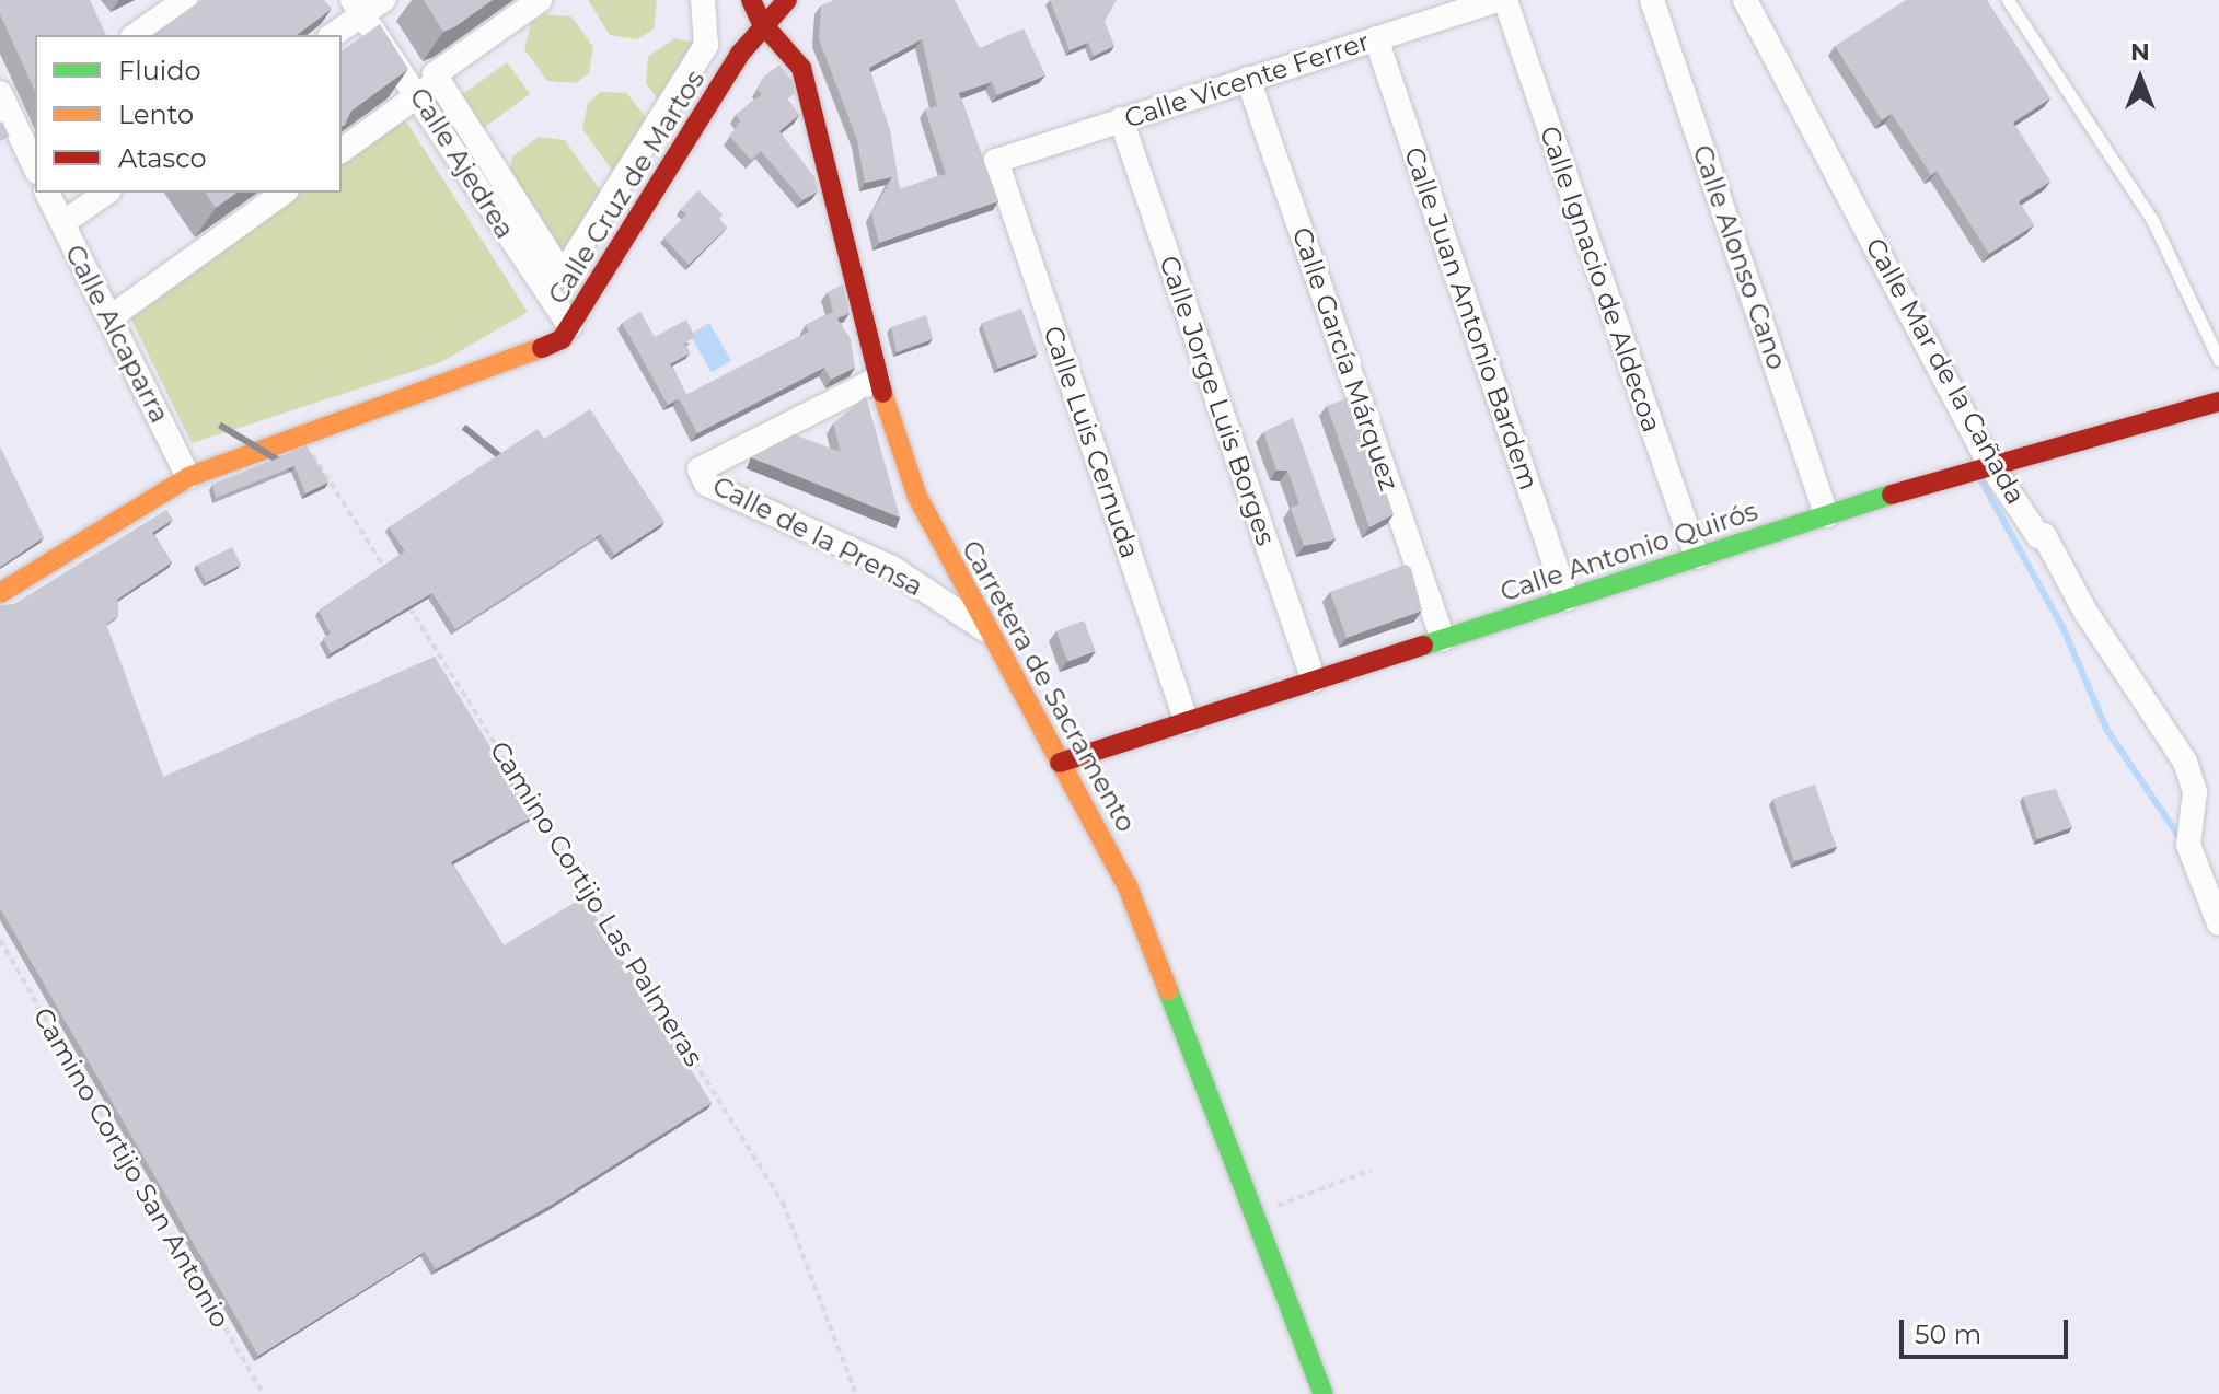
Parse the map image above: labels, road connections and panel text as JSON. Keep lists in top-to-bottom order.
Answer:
{
  "streets": {
    "street": [
      "Calle Vicente Ferrer",
      "Calle Ajedrea",
      "Calle Cruz de Martos",
      "Calle Alonso Cano",
      "Calle Ignacio de Aldecoa",
      "Calle Juan Antonio Bardem",
      "Calle Alcaparra",
      "Calle García Márquez",
      "Calle Mar de la Cañada",
      "Calle Jorge Luis Borges",
      "Calle Luis Cernuda",
      "Calle de la Prensa",
      "Calle Antonio Quirós",
      "Carretera de Sacramento"
    ],
    "path": ["Camino Cortijo Las Palmeras", "Camino Cortijo San Antonio"]
  },
  "crossings": [
    ["Calle Vicente Ferrer", "Calle Ignacio de Aldecoa"],
    ["Calle Vicente Ferrer", "Calle Juan Antonio Bardem"],
    ["Calle Vicente Ferrer", "Calle García Márquez"],
    ["Calle Vicente Ferrer", "Calle Jorge Luis Borges"],
    ["Calle Vicente Ferrer", "Calle Luis Cernuda"],
    ["Calle Ajedrea", "Calle Cruz de Martos"],
    ["Calle Cruz de Martos", "Calle Alcaparra"],
    ["Calle Cruz de Martos", "Carretera de Sacramento"],
    ["Calle Alonso Cano", "Calle Antonio Quirós"],
    ["Calle Ignacio de Aldecoa", "Calle Antonio Quirós"],
    ["Calle Juan Antonio Bardem", "Calle Antonio Quirós"],
    ["Calle García Márquez", "Calle Antonio Quirós"],
    ["Calle Mar de la Cañada", "Calle Antonio Quirós"],
    ["Calle Jorge Luis Borges", "Calle Antonio Quirós"],
    ["Calle Luis Cernuda", "Calle Antonio Quirós"],
    ["Calle de la Prensa", "Carretera de Sacramento"],
    ["Calle Antonio Quirós", "Carretera de Sacramento"]
  ],
  "legend": ["Fluido", "Lento", "Atasco"],
  "scale_bar": "50 m",
  "north": "top"
}
